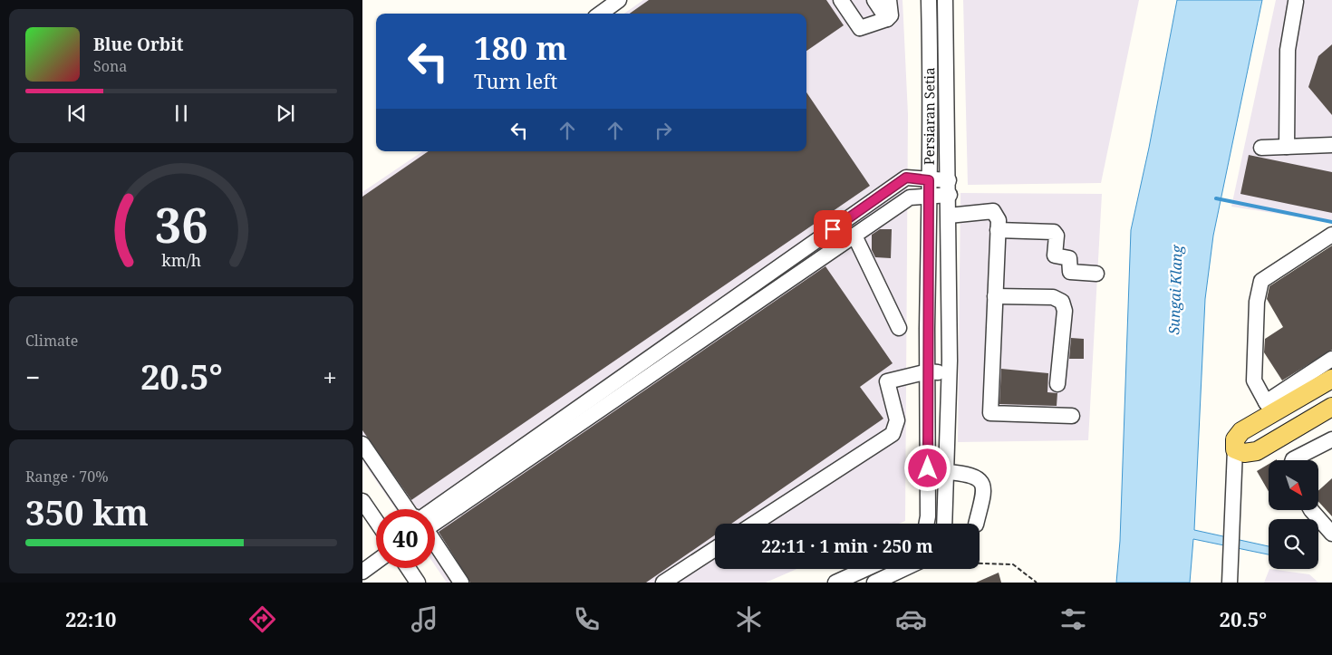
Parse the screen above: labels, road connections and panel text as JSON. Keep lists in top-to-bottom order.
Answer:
{
  "streets": {
    "street": ["Persiaran Setia"]
  },
  "water": ["Sungai Klang"],
  "north": "bottom right",
  "page": {
    "turn": ["180 m", "Turn left"],
    "song": ["Blue Orbit", "Sona"],
    "tile": [
      "Climate",
      ["Range · 70%", "350 km"]
    ],
    "heat": ["−", "20.5°", "+"],
    "limit": "40",
    "trip": "22:11 · 1 min · 250 m",
    "tabs": ["22:10", "20.5°"],
    "gauge": ["36", "km/h"]
  }
}
